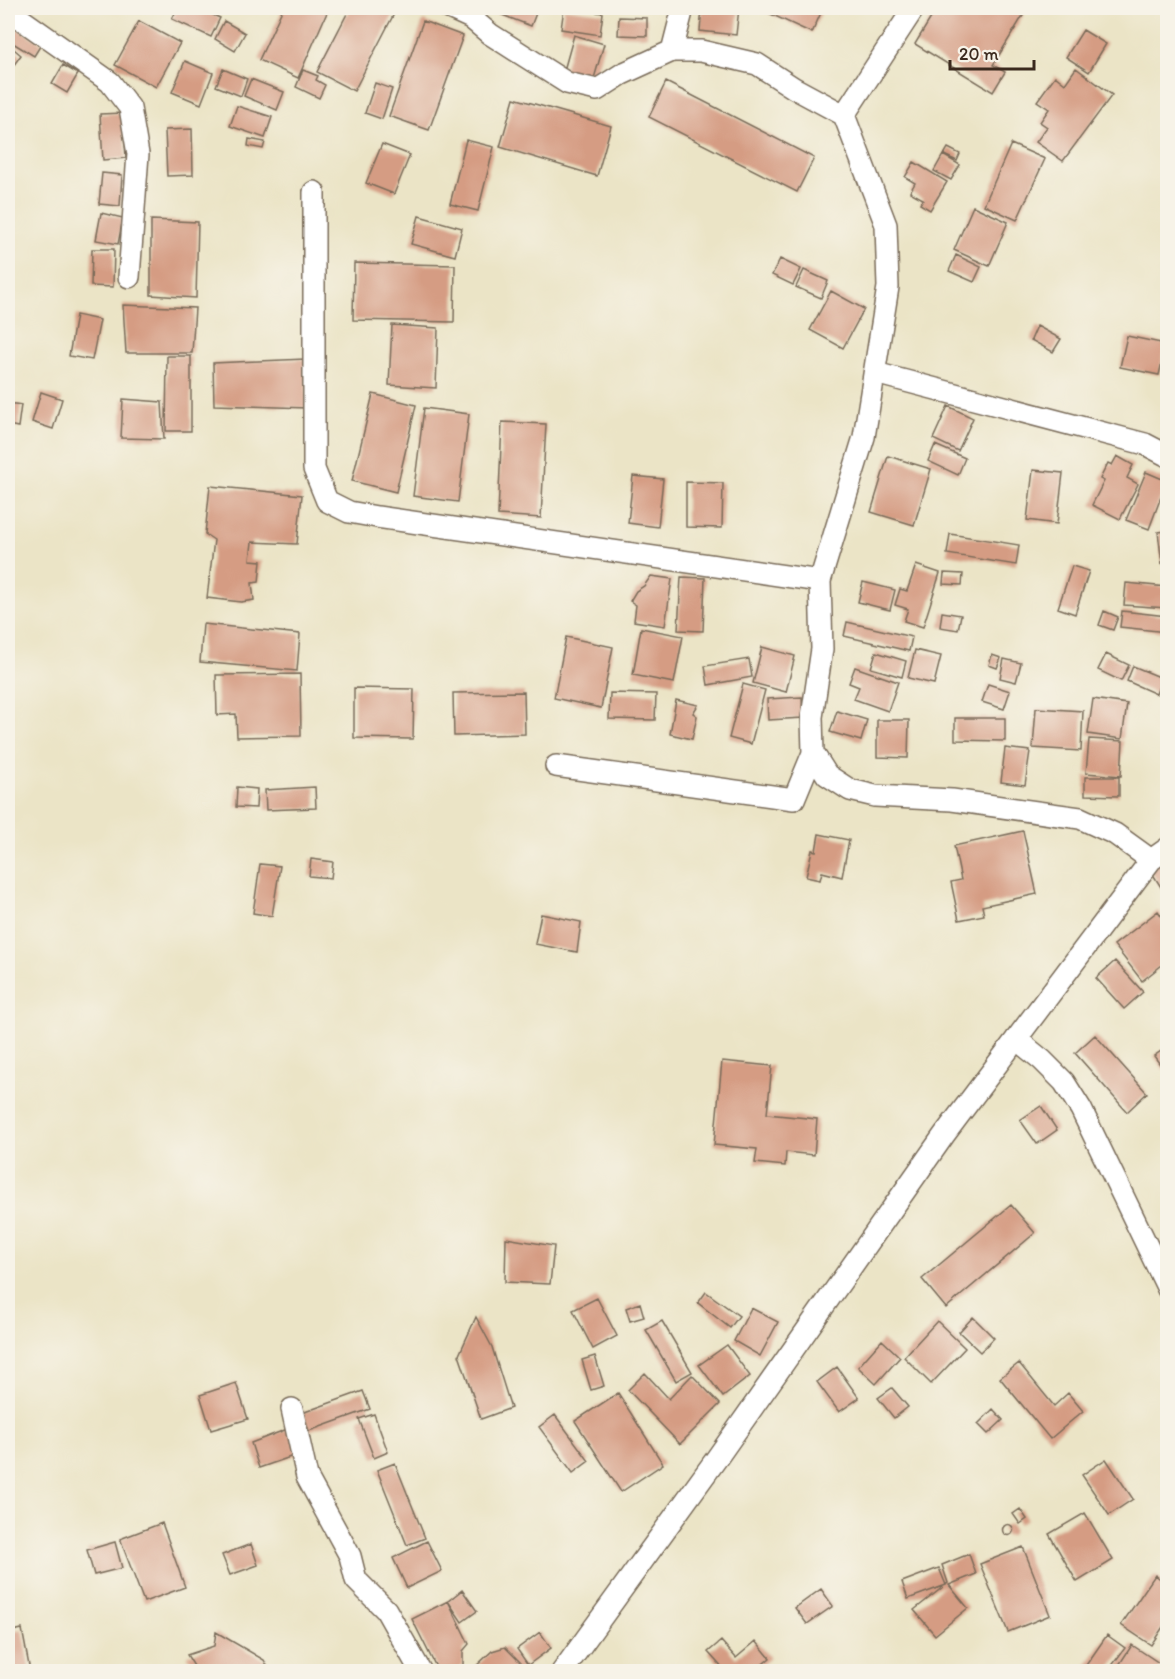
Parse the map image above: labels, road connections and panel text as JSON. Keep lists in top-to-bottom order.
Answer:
{
  "scale_bar": "20 m"
}
